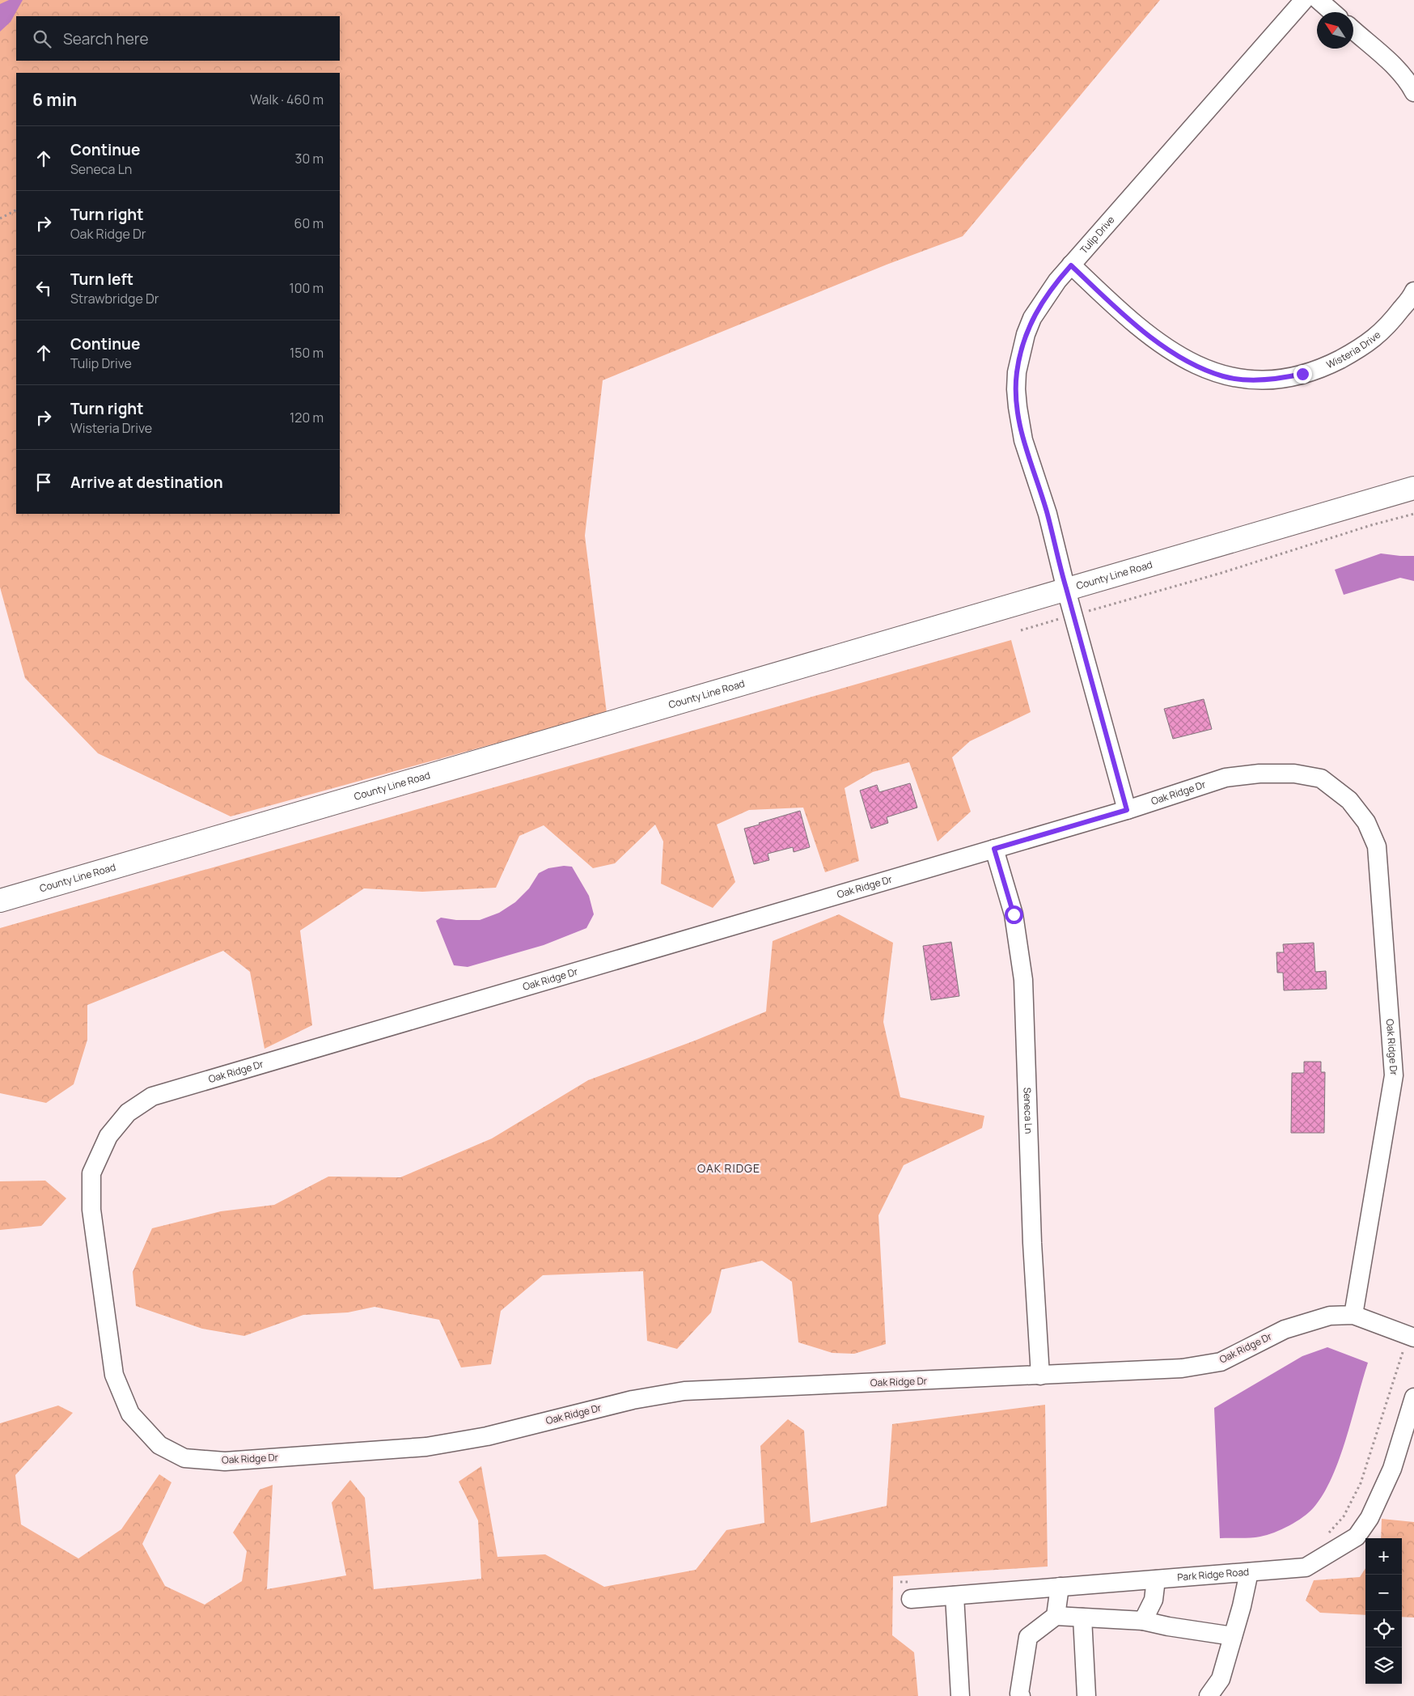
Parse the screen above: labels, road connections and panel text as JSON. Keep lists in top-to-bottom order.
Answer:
{
  "streets": {
    "main road": ["County Line Road"],
    "street": [
      "Tulip Drive",
      "Wisteria Drive",
      "Oak Ridge Dr",
      "Seneca Ln",
      "Park Ridge Road"
    ]
  },
  "crossings": [
    ["Tulip Drive", "Wisteria Drive"],
    ["Tulip Drive", "County Line Road"],
    ["Tulip Drive", "Oak Ridge Dr"],
    ["Oak Ridge Dr", "Seneca Ln"]
  ],
  "districts": ["OAK RIDGE"],
  "north": "top left",
  "page": {
    "search": "Search here",
    "heading": ["6 min", "Walk · 460 m"],
    "list": [
      ["Continue", "Seneca Ln", "30 m"],
      ["Turn right", "Oak Ridge Dr", "60 m"],
      ["Turn left", "Strawbridge Dr", "100 m"],
      ["Continue", "Tulip Drive", "150 m"],
      ["Turn right", "Wisteria Drive", "120 m"],
      "Arrive at destination"
    ],
    "map_buttons": ["+", "−"]
  }
}
